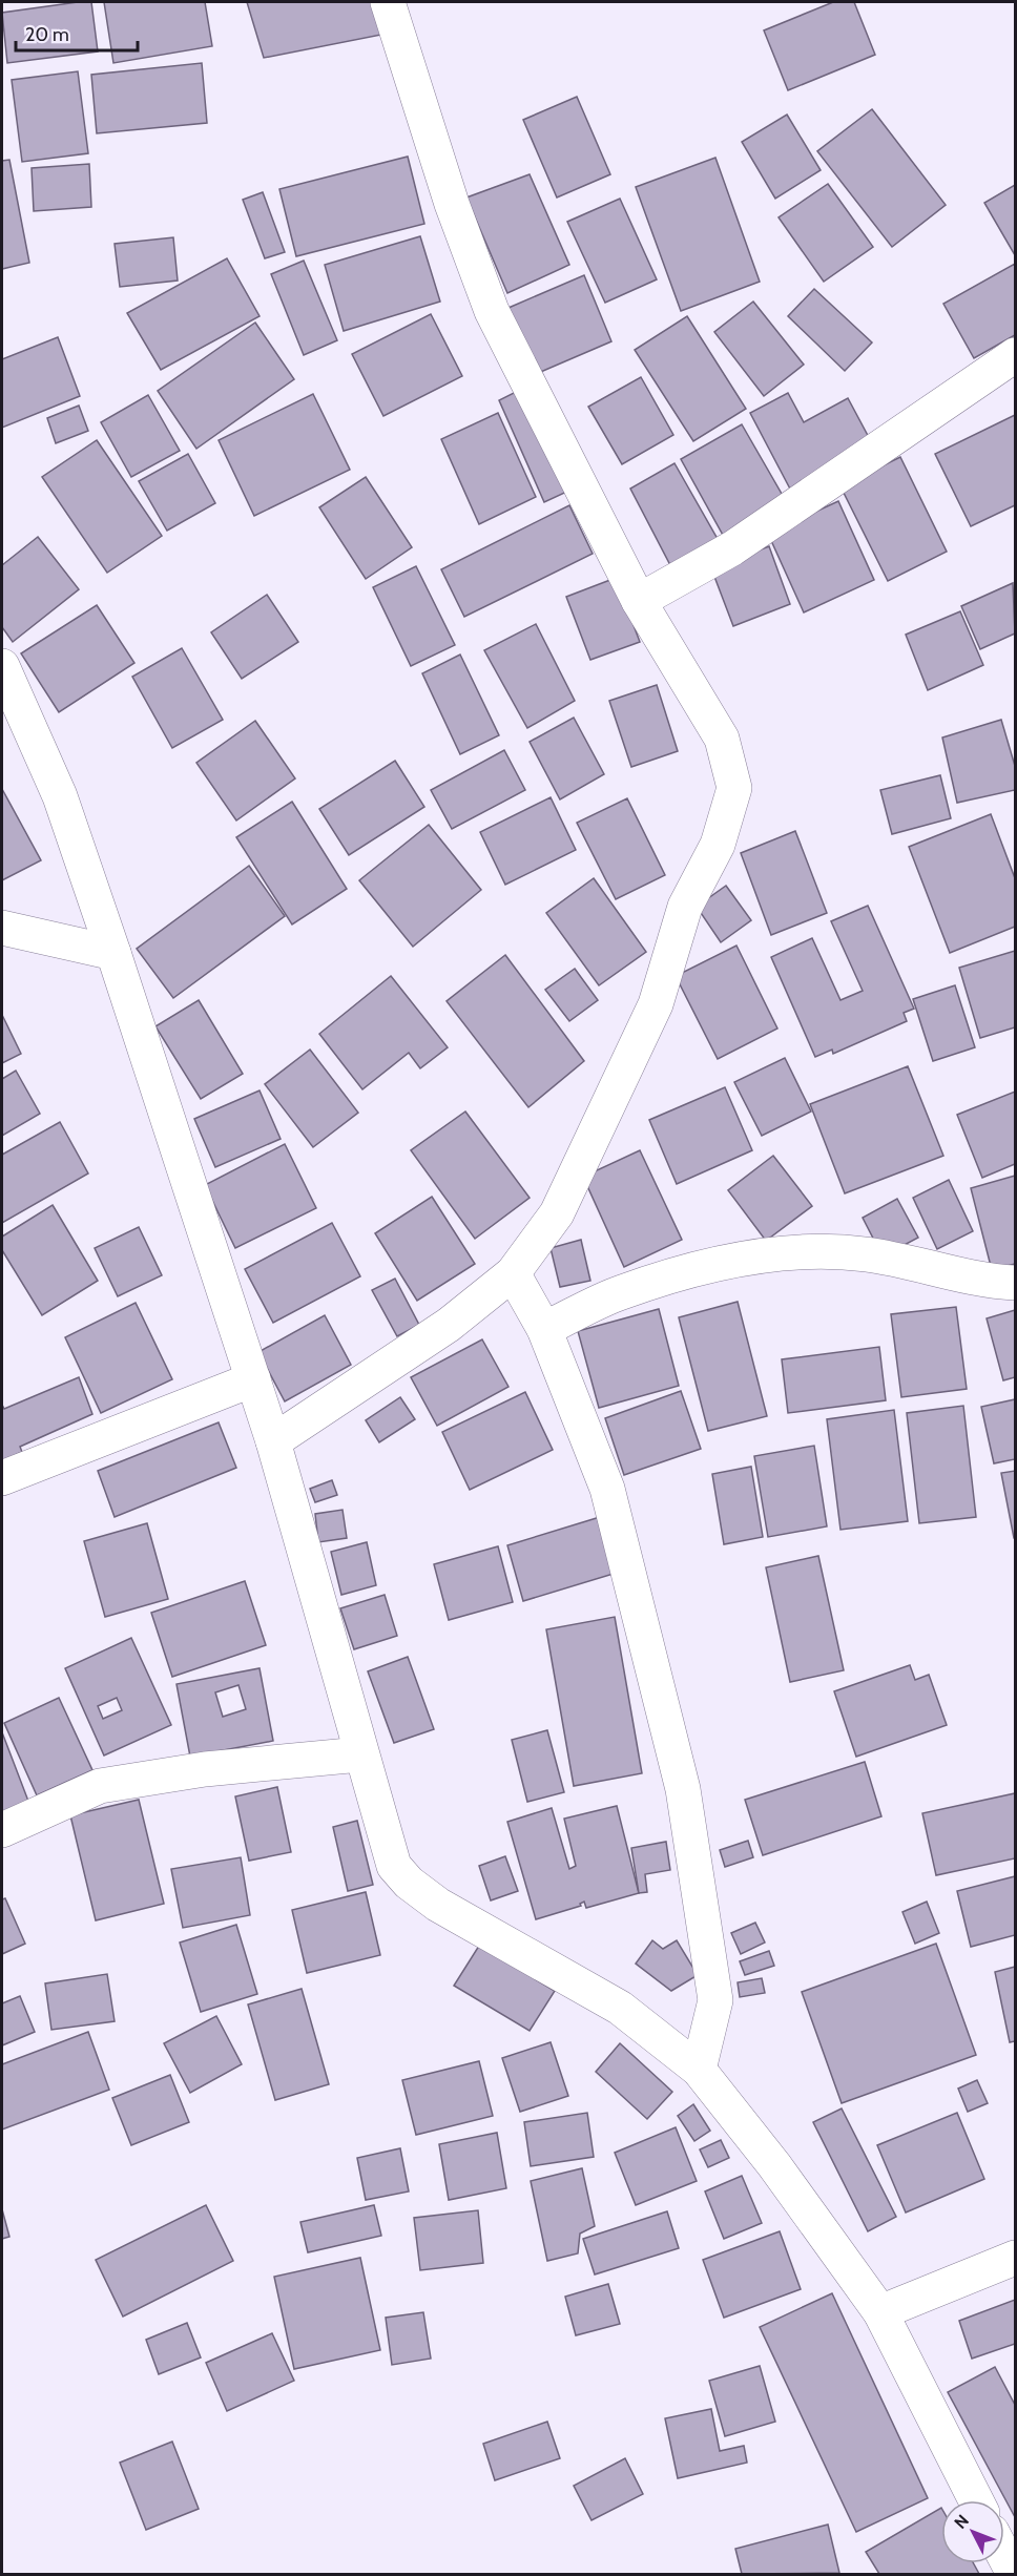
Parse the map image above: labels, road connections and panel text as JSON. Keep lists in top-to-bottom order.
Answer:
{
  "scale_bar": "20 m",
  "north": "top left"
}
